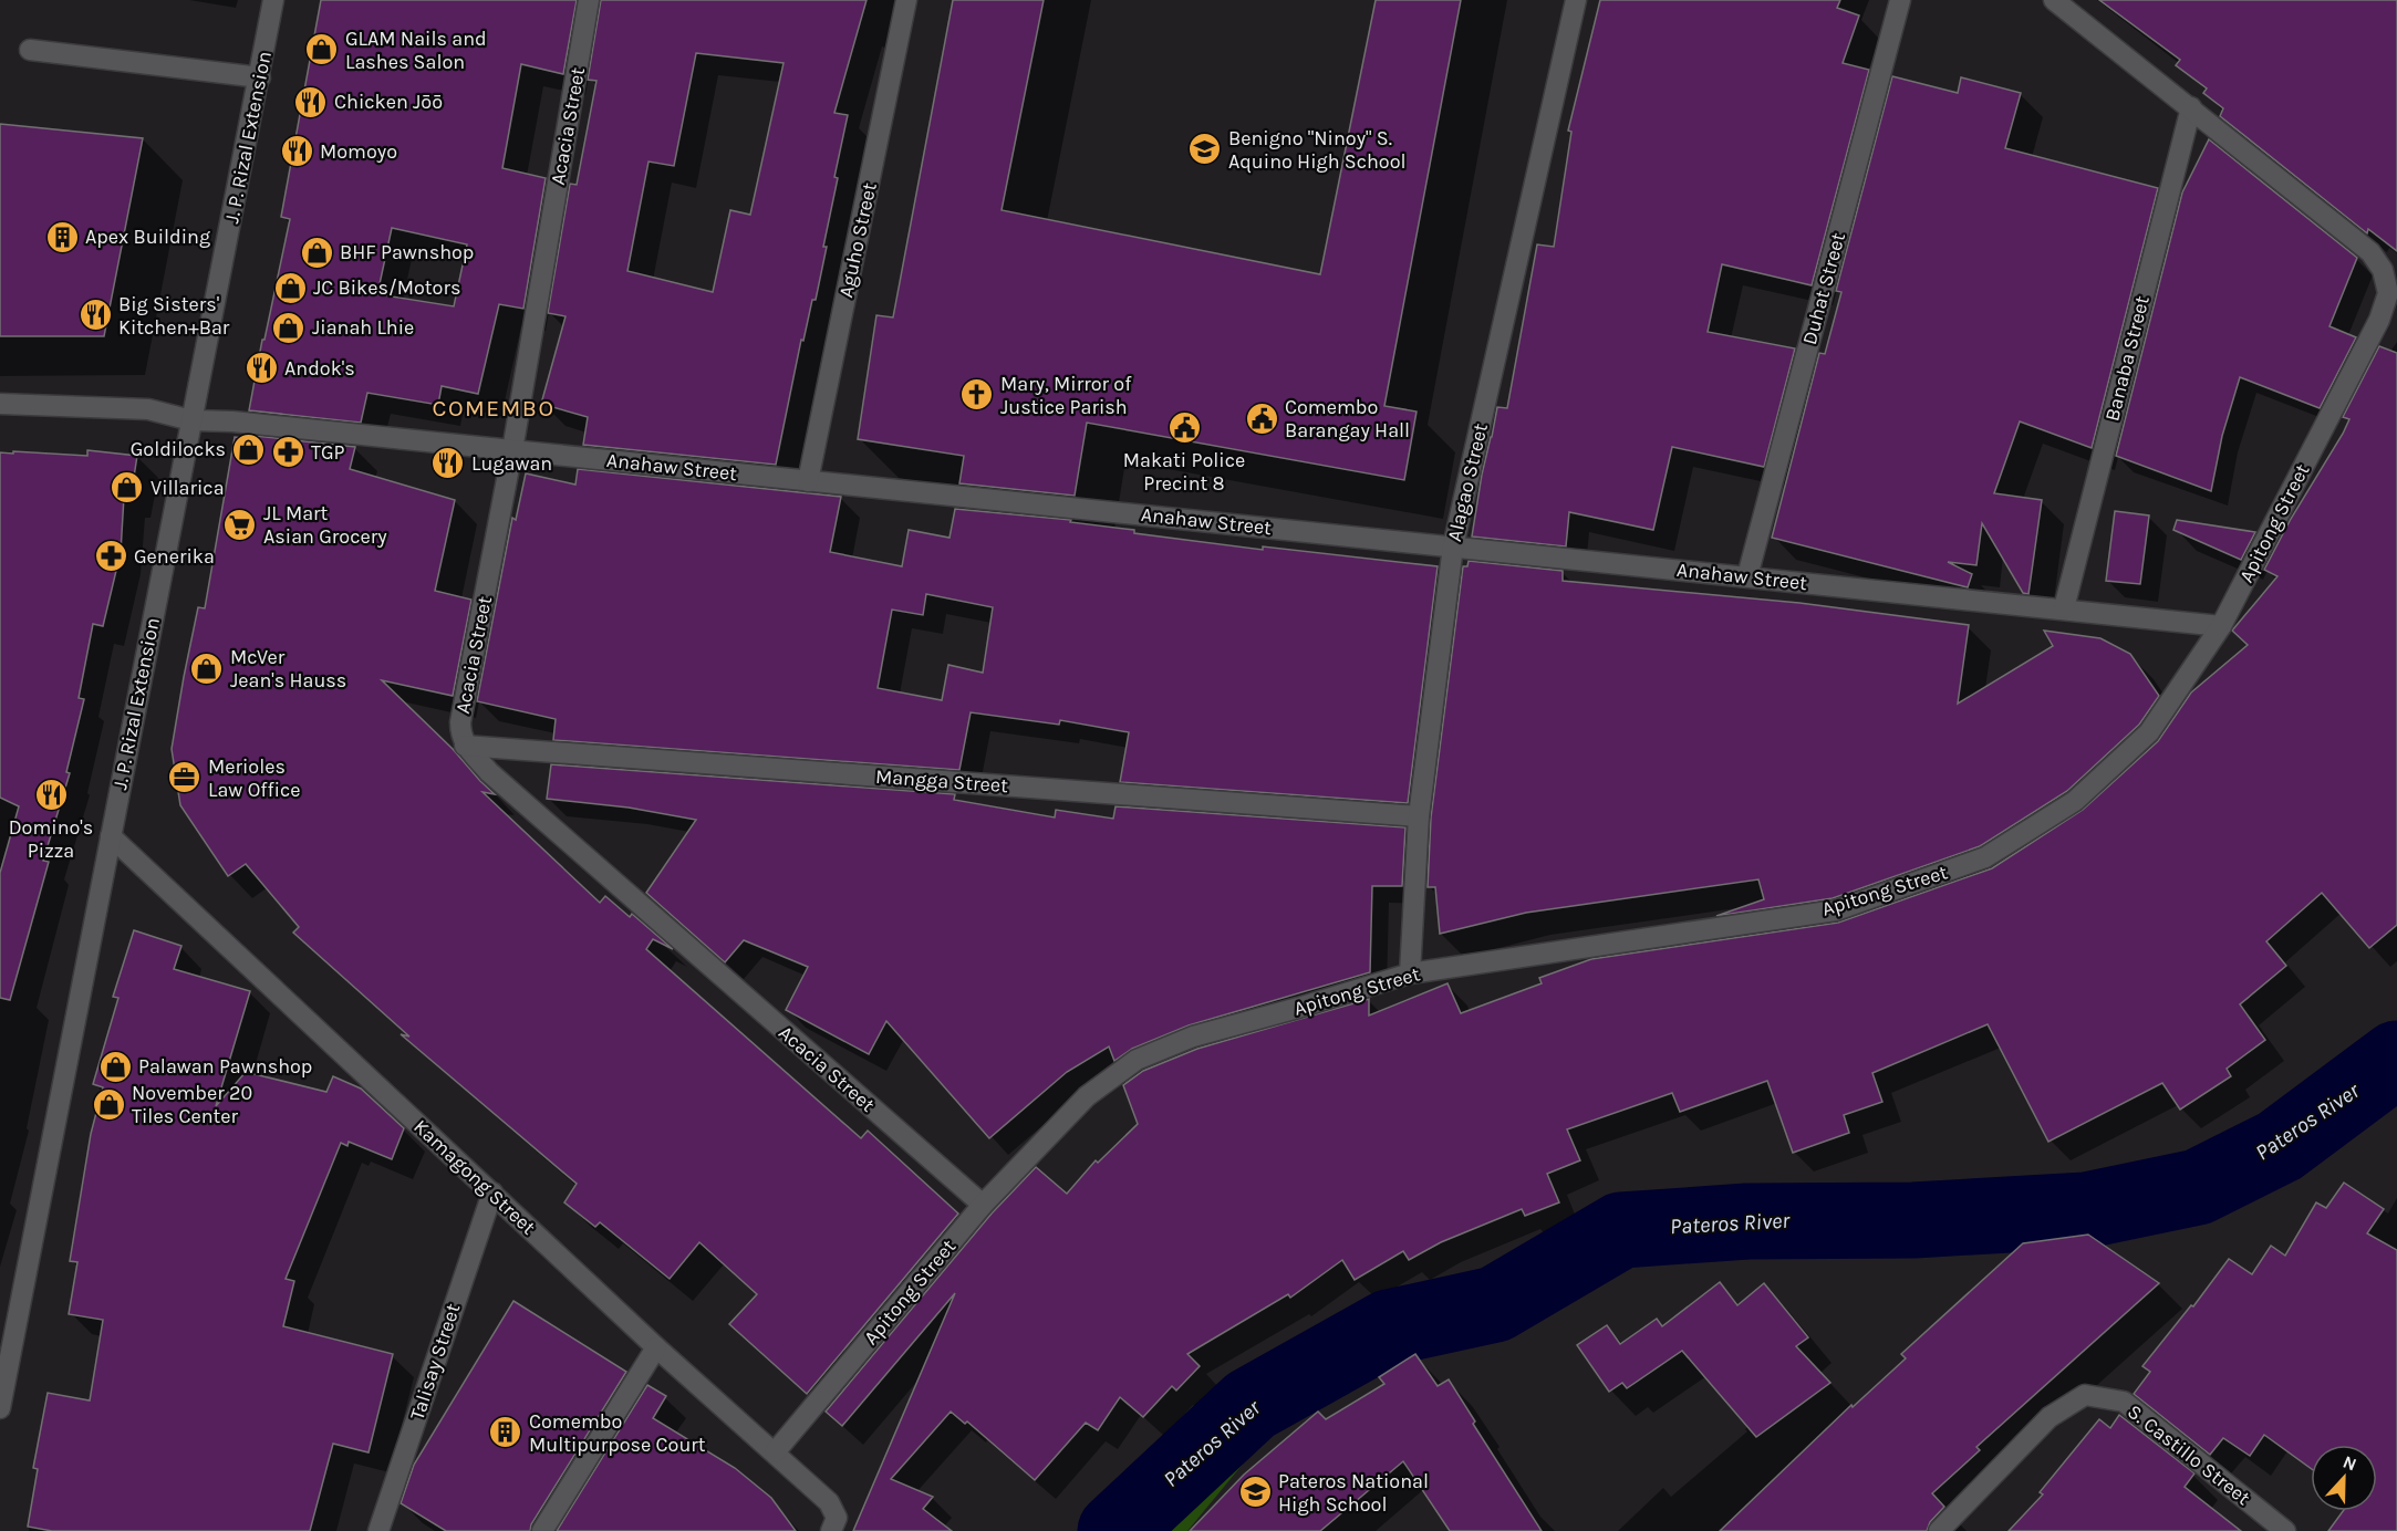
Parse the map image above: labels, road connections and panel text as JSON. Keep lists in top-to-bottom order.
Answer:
{
  "streets": {
    "street": [
      "Acacia Street",
      "J. P. Rizal Extension",
      "Aguho Street",
      "Duhat Street",
      "Banaba Street",
      "Anahaw Street",
      "Alagao Street",
      "Apitong Street",
      "Mangga Street",
      "Kamagong Street",
      "Talisay Street",
      "S. Castillo Street"
    ]
  },
  "crossings": [
    ["Acacia Street", "Anahaw Street"],
    ["Acacia Street", "Apitong Street"],
    ["Acacia Street", "Mangga Street"],
    ["J. P. Rizal Extension", "Anahaw Street"],
    ["J. P. Rizal Extension", "Kamagong Street"],
    ["Aguho Street", "Anahaw Street"],
    ["Duhat Street", "Anahaw Street"],
    ["Banaba Street", "Anahaw Street"],
    ["Banaba Street", "Apitong Street"],
    ["Anahaw Street", "Alagao Street"],
    ["Anahaw Street", "Apitong Street"],
    ["Alagao Street", "Apitong Street"],
    ["Alagao Street", "Mangga Street"],
    ["Apitong Street", "Kamagong Street"],
    ["Kamagong Street", "Talisay Street"]
  ],
  "districts": ["COMEMBO"],
  "water": ["Pateros River"],
  "places": {
    "shop": [
      "GLAM Nails and Lashes Salon",
      "BHF Pawnshop",
      "JC Bikes/Motors",
      "Jianah Lhie",
      "Goldilocks",
      "Villarica",
      "McVer Jean's Hauss",
      "Palawan Pawnshop",
      "November 20 Tiles Center"
    ],
    "restaurant": [
      "Chicken Jōō",
      "Momoyo",
      "Big Sisters' Kitchen+Bar",
      "Andok's",
      "Lugawan",
      "Domino's Pizza"
    ],
    "school or university": ["Benigno \"Ninoy\" S. Aquino High School", "Pateros National High School"],
    "building": ["Apex Building", "Comembo Multipurpose Court"],
    "church": ["Mary, Mirror of Justice Parish"],
    "public building": ["Comembo Barangay Hall", "Makati Police Precint 8"],
    "pharmacy": ["TGP", "Generika"],
    "supermarket": ["JL Mart Asian Grocery"],
    "office": ["Merioles Law Office"]
  },
  "north": "top"
}
